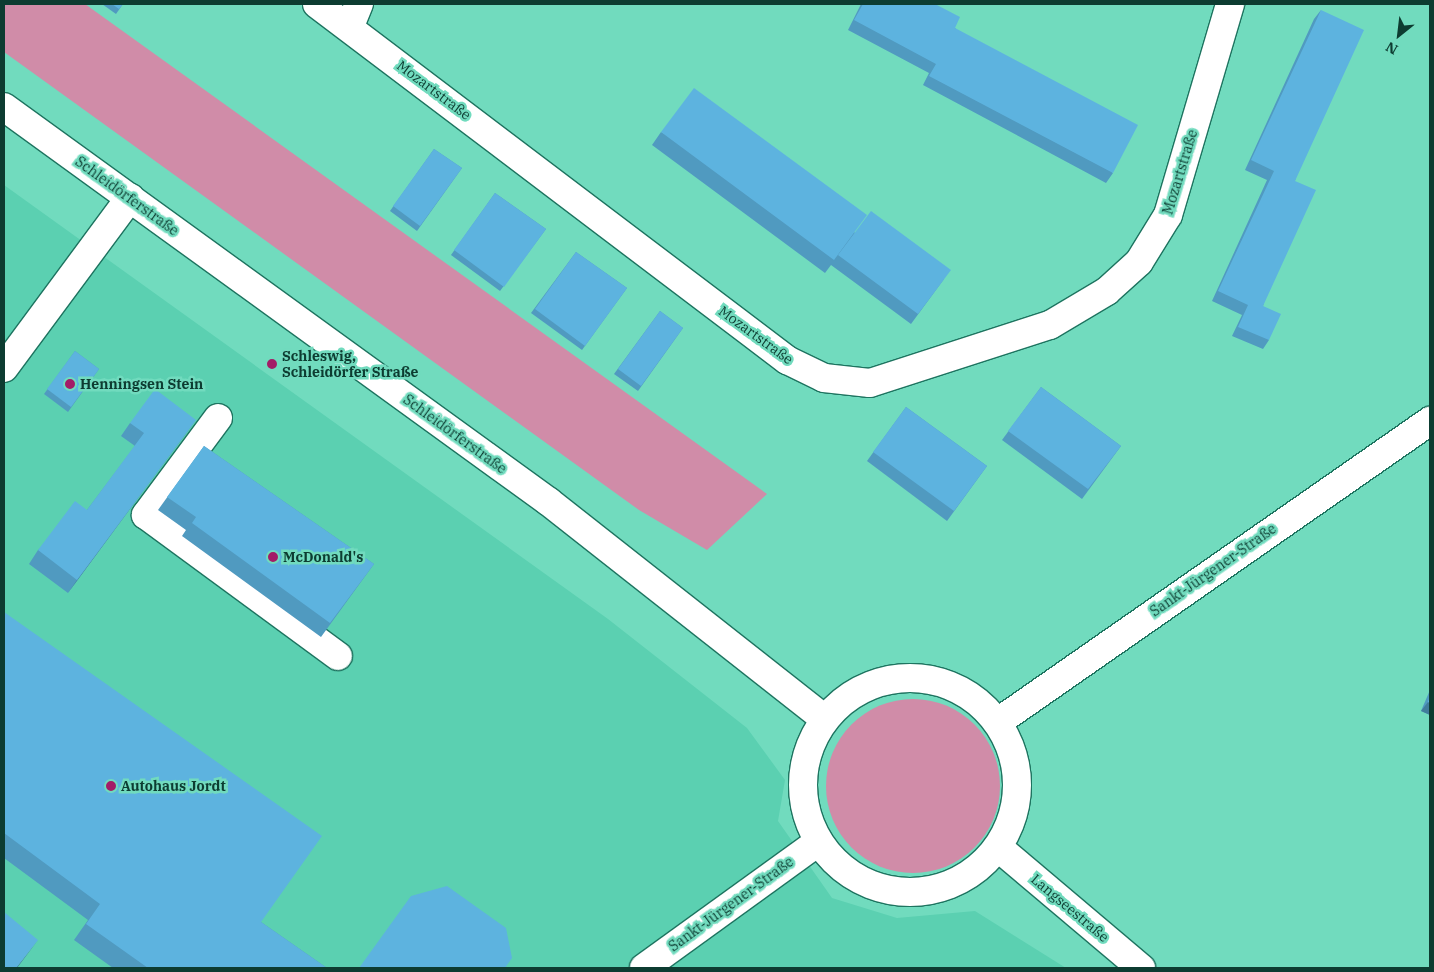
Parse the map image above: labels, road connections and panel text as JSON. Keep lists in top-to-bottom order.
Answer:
{
  "streets": {
    "street": [
      "Mozartstraße",
      "Schleidörferstraße",
      "Sankt-Jürgener-Straße",
      "Langseestraße"
    ]
  },
  "places": [
    "Schleswig, Schleidörfer Straße",
    "Henningsen Stein",
    "McDonald's",
    "Autohaus Jordt"
  ],
  "north": "bottom left"
}
